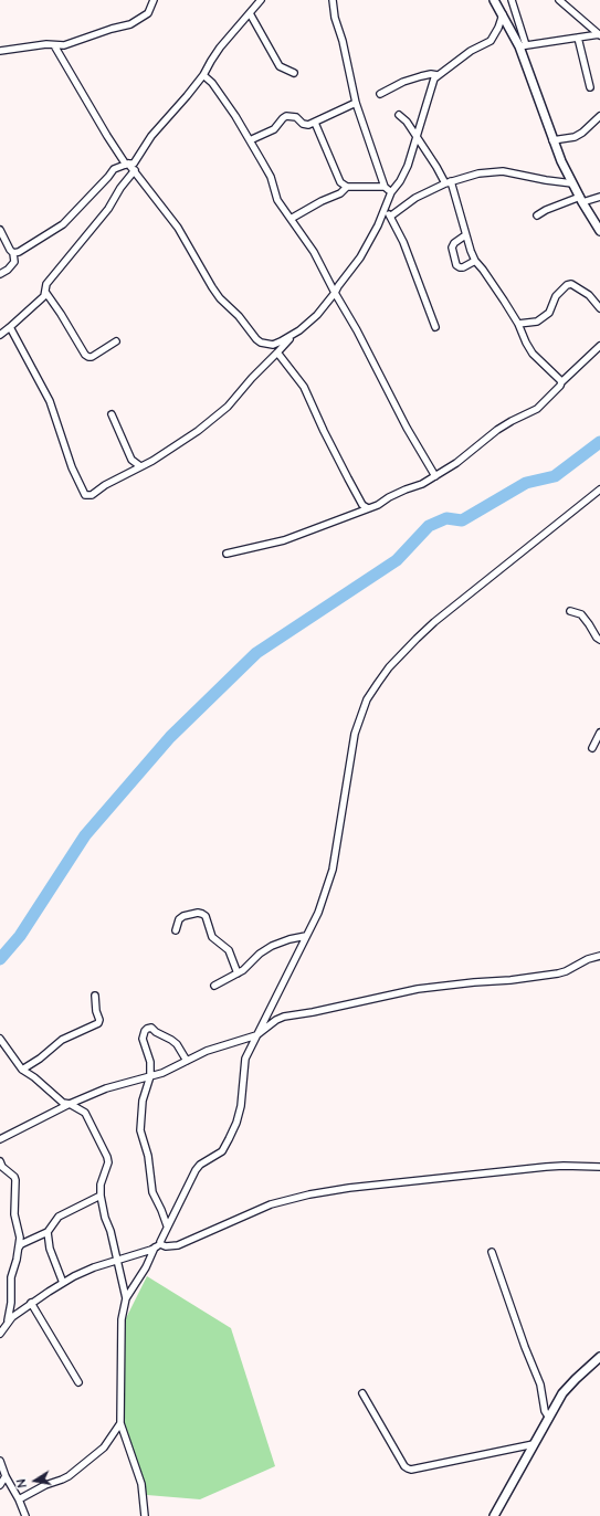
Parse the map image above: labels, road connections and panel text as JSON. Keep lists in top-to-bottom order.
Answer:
{
  "north": "left"
}
